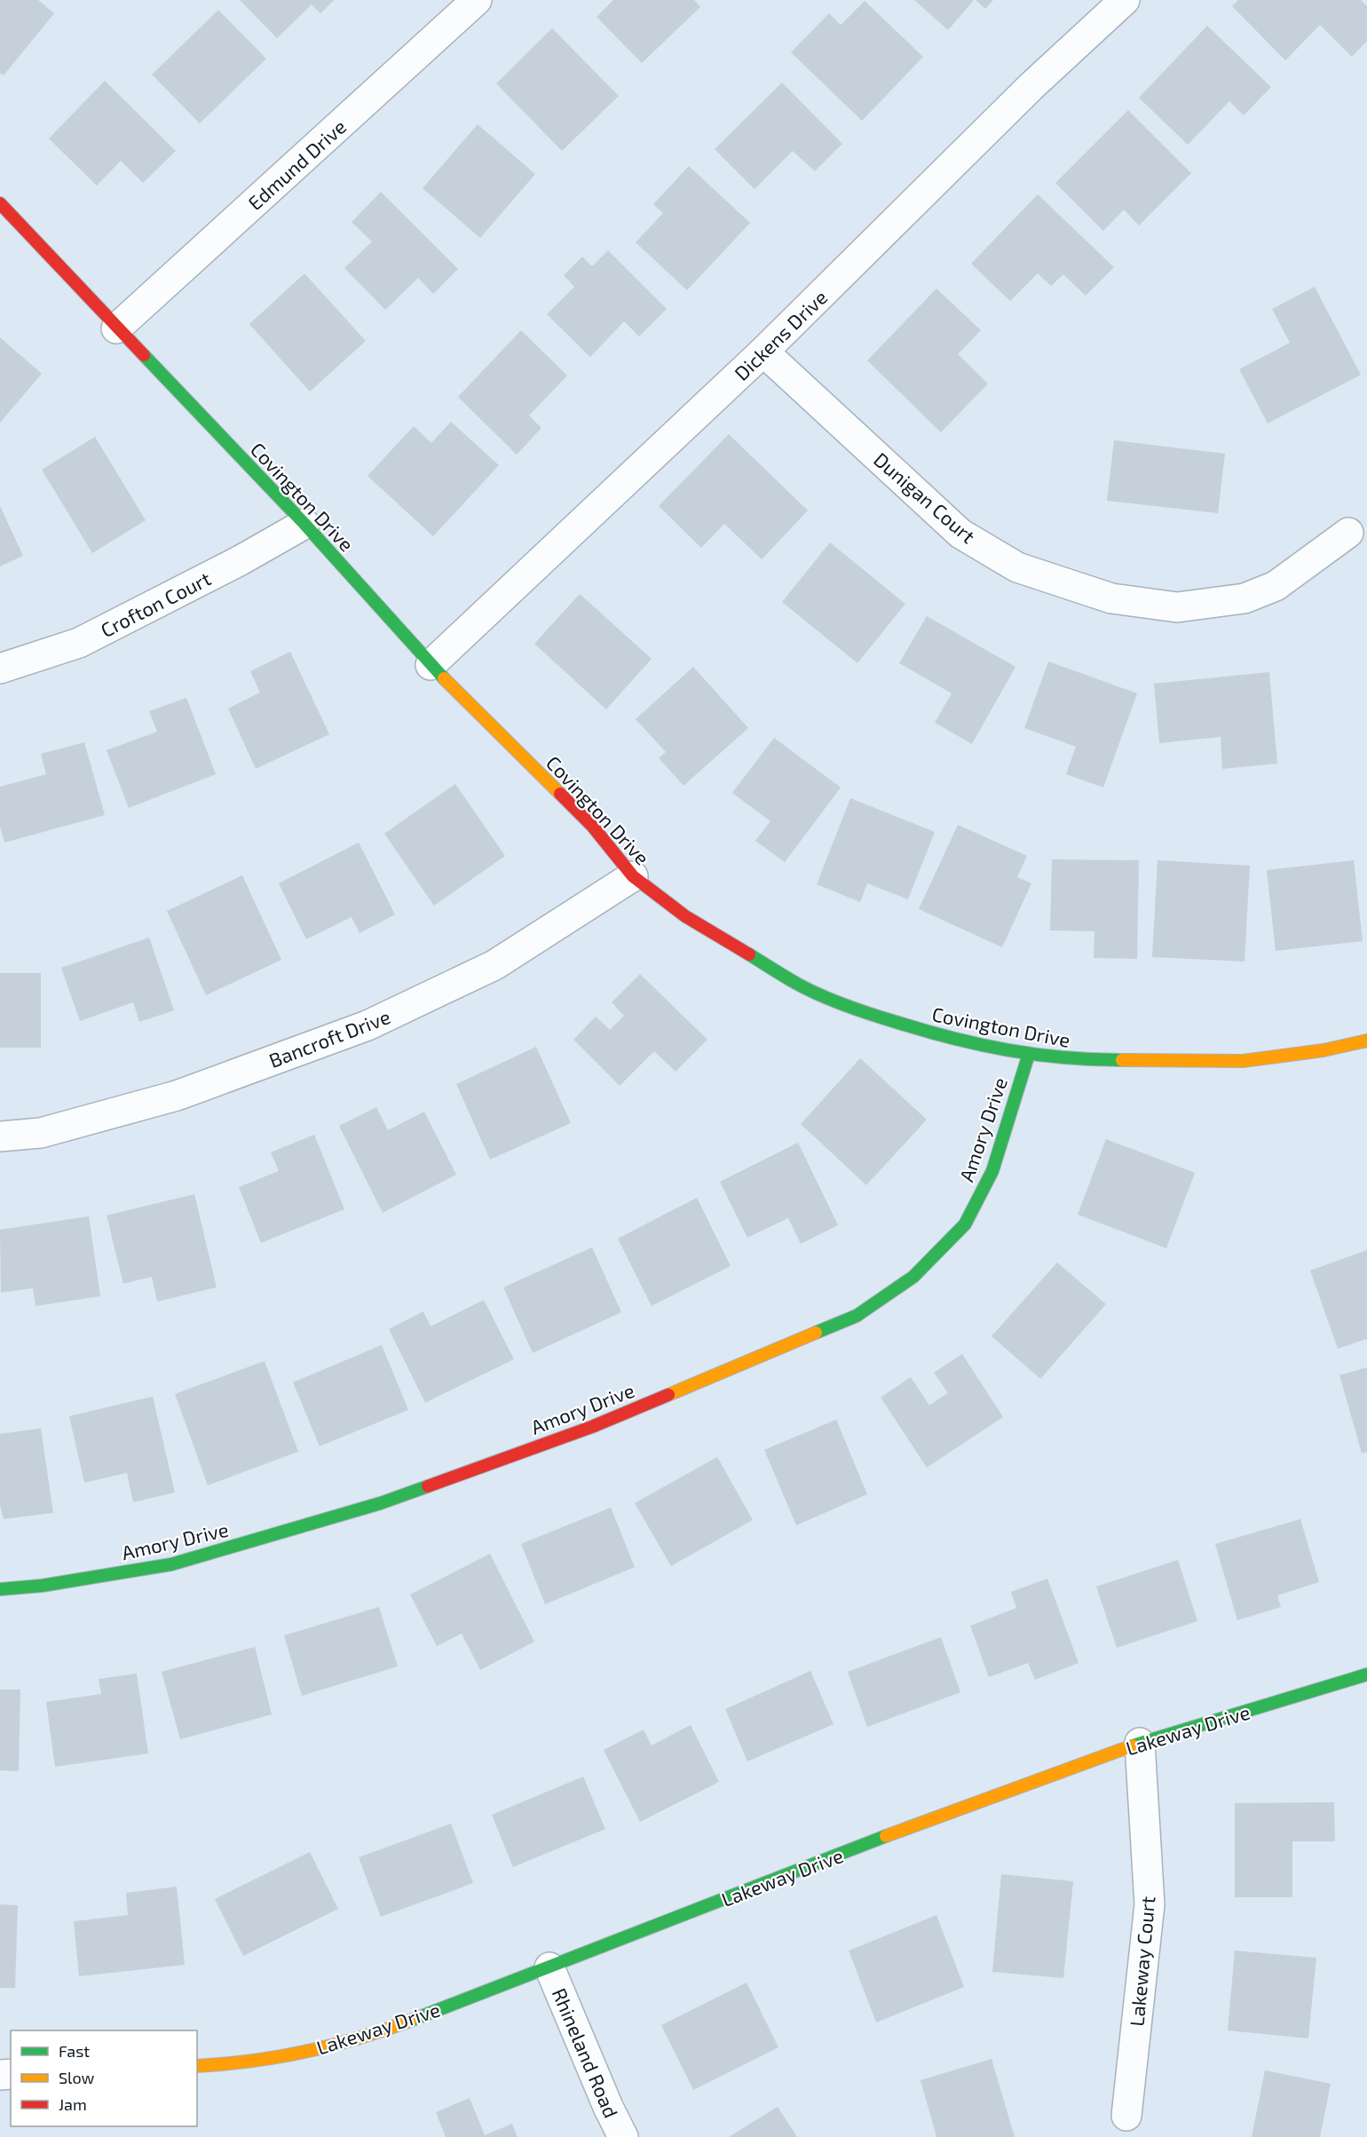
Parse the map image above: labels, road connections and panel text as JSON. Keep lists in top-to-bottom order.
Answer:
{
  "streets": {
    "street": [
      "Edmund Drive",
      "Dickens Drive",
      "Covington Drive",
      "Dunigan Court",
      "Crofton Court",
      "Bancroft Drive",
      "Amory Drive",
      "Lakeway Drive",
      "Lakeway Court",
      "Rhineland Road"
    ]
  },
  "crossings": [
    ["Edmund Drive", "Covington Drive"],
    ["Dickens Drive", "Covington Drive"],
    ["Dickens Drive", "Dunigan Court"],
    ["Covington Drive", "Crofton Court"],
    ["Covington Drive", "Bancroft Drive"],
    ["Covington Drive", "Amory Drive"],
    ["Lakeway Drive", "Lakeway Court"],
    ["Lakeway Drive", "Rhineland Road"]
  ],
  "legend": ["Fast", "Slow", "Jam"]
}
